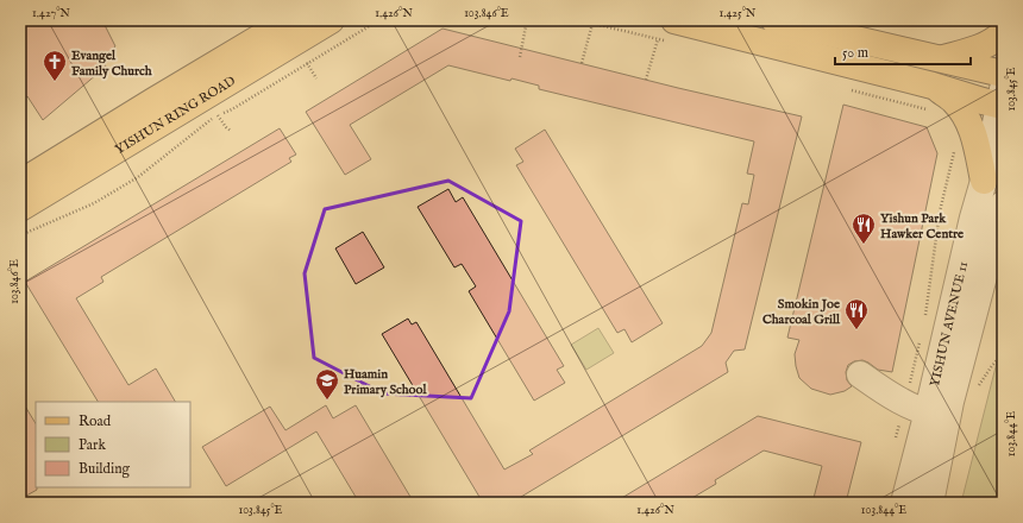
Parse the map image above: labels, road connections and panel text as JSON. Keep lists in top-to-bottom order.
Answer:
{
  "streets": {
    "main road": ["YISHUN RING ROAD"],
    "street": ["YISHUN AVENUE 11"]
  },
  "places": {
    "church": ["Evangel Family Church"],
    "restaurant": ["Yishun Park Hawker Centre", "Smokin Joe Charcoal Grill"],
    "school or university": ["Huamin Primary School"]
  },
  "legend": ["Road", "Park", "Building"],
  "scale_bar": "50 m",
  "coordinates": [
    "1.427°N",
    "1.426°N",
    "103.846°E",
    "1.425°N",
    "103.845°E",
    "103.844°E"
  ]
}
